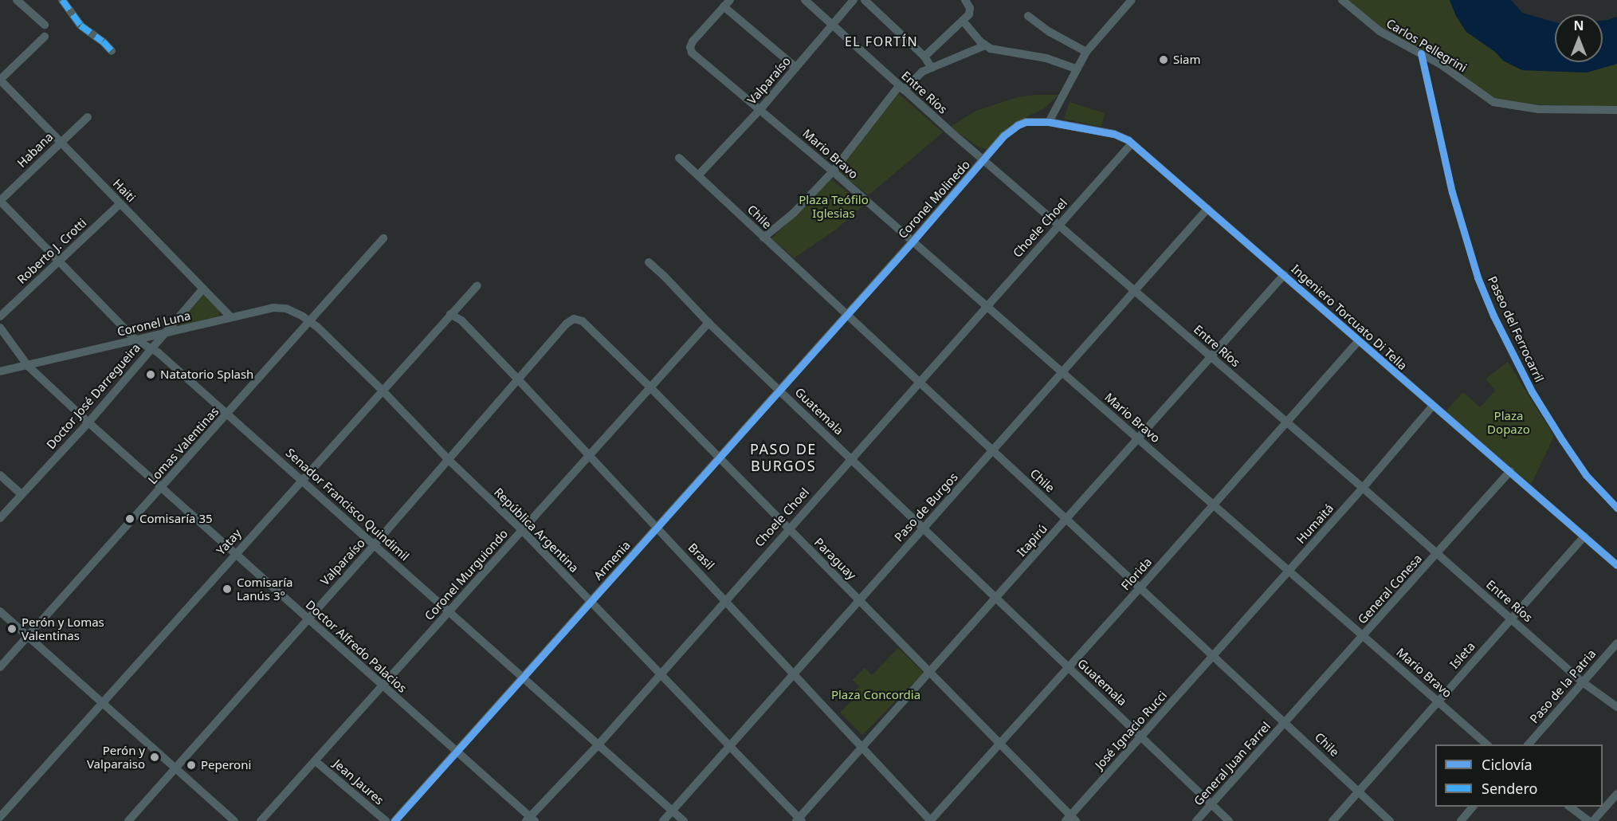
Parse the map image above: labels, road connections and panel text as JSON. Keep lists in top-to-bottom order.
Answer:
{
  "streets": {
    "street": [
      "Carlos Pellegrini",
      "Valparaíso",
      "Entre Ríos",
      "Habana",
      "Mario Bravo",
      "Haiti",
      "Coronel Molinedo",
      "Chile",
      "Choele Choel",
      "Roberto J. Crotti",
      "Ingeniero Torcuato Di Tella",
      "Coronel Luna",
      "Doctor José Darregueira",
      "Guatemala",
      "Lomas Valentinas",
      "Senador Francisco Quindimil",
      "Paso de Burgos",
      "Humaitá",
      "República Argentina",
      "Itapirú",
      "Yatay",
      "Brasil",
      "Paraguay",
      "Armenia",
      "Florida",
      "Coronel Murguiondo",
      "General Conesa",
      "Doctor Alfredo Palacios",
      "Isleta",
      "Paso de la Patria",
      "José Ignacio Rucci",
      "General Juan Farrel",
      "Jean Jaures"
    ],
    "cycle path": ["Paseo del Ferrocarril"]
  },
  "crossings": [
    ["Valparaíso", "Entre Ríos"],
    ["Valparaíso", "Mario Bravo"],
    ["Valparaíso", "Chile"],
    ["Valparaíso", "Senador Francisco Quindimil"],
    ["Valparaíso", "República Argentina"],
    ["Valparaíso", "Brasil"],
    ["Valparaíso", "Paraguay"],
    ["Valparaíso", "Doctor Alfredo Palacios"],
    ["Entre Ríos", "Coronel Molinedo"],
    ["Entre Ríos", "Choele Choel"],
    ["Entre Ríos", "Paso de Burgos"],
    ["Entre Ríos", "Humaitá"],
    ["Entre Ríos", "Itapirú"],
    ["Entre Ríos", "Florida"],
    ["Entre Ríos", "General Conesa"],
    ["Entre Ríos", "Isleta"],
    ["Entre Ríos", "Paso de la Patria"],
    ["Habana", "Haiti"],
    ["Habana", "Senador Francisco Quindimil"],
    ["Mario Bravo", "Coronel Molinedo"],
    ["Mario Bravo", "Choele Choel"],
    ["Mario Bravo", "Paso de Burgos"],
    ["Mario Bravo", "Humaitá"],
    ["Mario Bravo", "Itapirú"],
    ["Mario Bravo", "Florida"],
    ["Mario Bravo", "General Conesa"],
    ["Mario Bravo", "Isleta"],
    ["Haiti", "Roberto J. Crotti"],
    ["Haiti", "Coronel Luna"],
    ["Haiti", "Doctor José Darregueira"],
    ["Coronel Molinedo", "Chile"],
    ["Coronel Molinedo", "Ingeniero Torcuato Di Tella"],
    ["Coronel Molinedo", "Armenia"],
    ["Chile", "Choele Choel"],
    ["Chile", "Paso de Burgos"],
    ["Chile", "Humaitá"],
    ["Chile", "Itapirú"],
    ["Chile", "Armenia"],
    ["Chile", "Florida"],
    ["Chile", "General Conesa"],
    ["Chile", "Isleta"],
    ["Chile", "José Ignacio Rucci"],
    ["Chile", "General Juan Farrel"],
    ["Choele Choel", "Ingeniero Torcuato Di Tella"],
    ["Choele Choel", "Guatemala"],
    ["Choele Choel", "Senador Francisco Quindimil"],
    ["Choele Choel", "República Argentina"],
    ["Choele Choel", "Brasil"],
    ["Choele Choel", "Paraguay"],
    ["Choele Choel", "Doctor Alfredo Palacios"],
    ["Roberto J. Crotti", "Senador Francisco Quindimil"],
    ["Ingeniero Torcuato Di Tella", "Paso de Burgos"],
    ["Ingeniero Torcuato Di Tella", "Humaitá"],
    ["Ingeniero Torcuato Di Tella", "Itapirú"],
    ["Ingeniero Torcuato Di Tella", "Florida"],
    ["Ingeniero Torcuato Di Tella", "General Conesa"],
    ["Ingeniero Torcuato Di Tella", "Isleta"],
    ["Coronel Luna", "Doctor José Darregueira"],
    ["Coronel Luna", "Lomas Valentinas"],
    ["Coronel Luna", "Senador Francisco Quindimil"],
    ["Coronel Luna", "República Argentina"],
    ["Coronel Luna", "Doctor Alfredo Palacios"],
    ["Doctor José Darregueira", "Senador Francisco Quindimil"],
    ["Doctor José Darregueira", "Doctor Alfredo Palacios"],
    ["Guatemala", "Paso de Burgos"],
    ["Guatemala", "Itapirú"],
    ["Guatemala", "Armenia"],
    ["Guatemala", "Florida"],
    ["Guatemala", "Coronel Murguiondo"],
    ["Guatemala", "José Ignacio Rucci"],
    ["Guatemala", "General Juan Farrel"],
    ["Lomas Valentinas", "Senador Francisco Quindimil"],
    ["Lomas Valentinas", "República Argentina"],
    ["Lomas Valentinas", "Doctor Alfredo Palacios"],
    ["Senador Francisco Quindimil", "Paso de Burgos"],
    ["Senador Francisco Quindimil", "Yatay"],
    ["Senador Francisco Quindimil", "Armenia"],
    ["Senador Francisco Quindimil", "Coronel Murguiondo"],
    ["Paso de Burgos", "República Argentina"],
    ["Paso de Burgos", "Brasil"],
    ["Paso de Burgos", "Paraguay"],
    ["Humaitá", "José Ignacio Rucci"],
    ["República Argentina", "Itapirú"],
    ["República Argentina", "Yatay"],
    ["República Argentina", "Armenia"],
    ["República Argentina", "Coronel Murguiondo"],
    ["Itapirú", "Brasil"],
    ["Itapirú", "Paraguay"],
    ["Yatay", "Brasil"],
    ["Yatay", "Doctor Alfredo Palacios"],
    ["Brasil", "Armenia"],
    ["Brasil", "Florida"],
    ["Brasil", "Coronel Murguiondo"],
    ["Paraguay", "Armenia"],
    ["Paraguay", "Florida"],
    ["Paraguay", "Coronel Murguiondo"],
    ["Paraguay", "José Ignacio Rucci"],
    ["Armenia", "Doctor Alfredo Palacios"],
    ["Coronel Murguiondo", "Doctor Alfredo Palacios"],
    ["Coronel Murguiondo", "Jean Jaures"],
    ["General Conesa", "General Juan Farrel"]
  ],
  "districts": ["EL FORTÍN", "PASO DE BURGOS"],
  "parks": ["Plaza Teófilo Iglesias", "Plaza Dopazo", "Plaza Concordia"],
  "places": [
    "Siam",
    "Natatorio Splash",
    "Comisaría 35",
    "Comisaría Lanús 3°",
    "Perón y Lomas Valentinas",
    "Perón y Valparaiso",
    "Peperoni"
  ],
  "legend": ["Ciclovía", "Sendero"],
  "north": "top"
}
